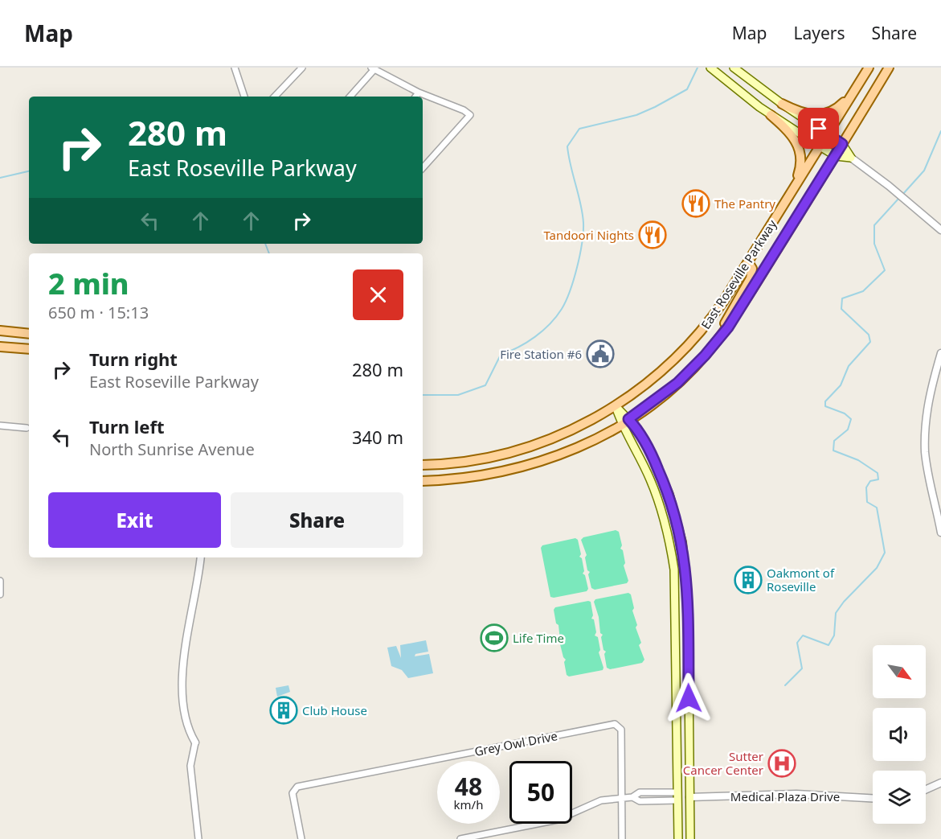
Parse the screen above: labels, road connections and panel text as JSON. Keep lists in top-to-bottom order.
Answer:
{
  "streets": {
    "main road": ["East Roseville Parkway"],
    "street": ["Grey Owl Drive", "Medical Plaza Drive"]
  },
  "places": {
    "restaurant": ["The Pantry", "Tandoori Nights"],
    "public building": ["Fire Station #6"],
    "building": ["Oakmont of Roseville", "Club House"],
    "sports": ["Life Time"],
    "hospital": ["Sutter Cancer Center"]
  },
  "north": "bottom right",
  "page": {
    "header": "Map",
    "nav": ["Map", "Layers", "Share"],
    "turn": ["280 m", "East Roseville Parkway"],
    "heading": ["2 min", "650 m · 15:13"],
    "list": [
      {
        "name": "Turn right",
        "note": "East Roseville Parkway",
        "value": "280 m"
      },
      {
        "name": "Turn left",
        "note": "North Sunrise Avenue",
        "value": "340 m"
      }
    ],
    "buttons": ["Exit", "Share"],
    "speed": "48 km/h",
    "limit": "50"
  }
}
